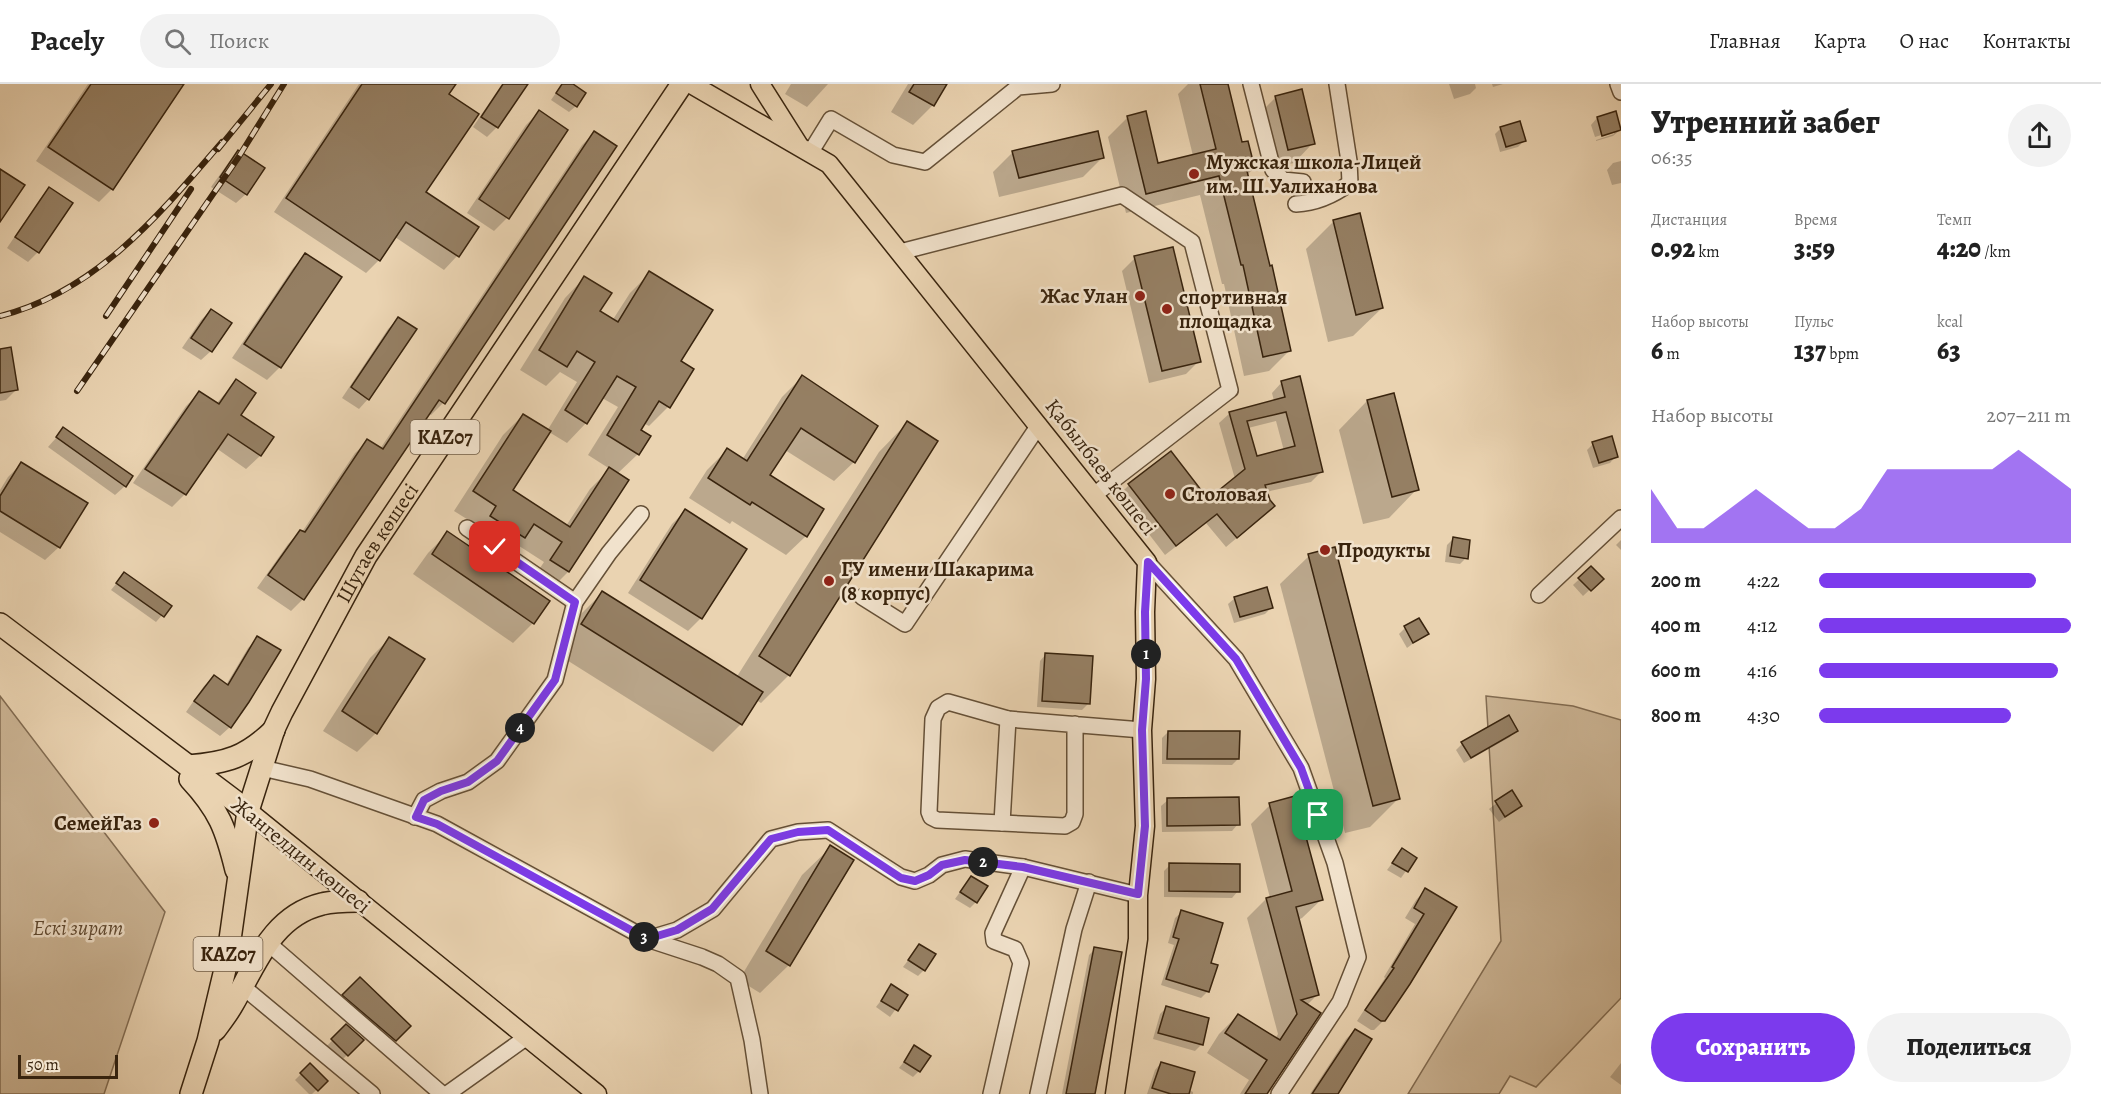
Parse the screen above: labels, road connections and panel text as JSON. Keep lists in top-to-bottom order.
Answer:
{
  "streets": {
    "highway": ["KAZ07", "Шугаев көшесі", "Жангелдин көшесі"],
    "main road": ["Қабылбаев көшесі"]
  },
  "crossings": [
    ["KAZ07", "Шугаев көшесі"],
    ["KAZ07", "Жангелдин көшесі"],
    ["Шугаев көшесі", "Жангелдин көшесі"]
  ],
  "parks": ["Ескі зират"],
  "places": [
    "Мужская школа-Лицей им. Ш.Уалиханова",
    "Жас Улан",
    "спортивная площадка",
    "Столовая",
    "Продукты",
    "ГУ имени Шакарима (8 корпус)",
    "СемейГаз"
  ],
  "scale_bar": "50 m",
  "page": {
    "header": "Pacely",
    "search": "Поиск",
    "nav": [
      "Главная",
      "Карта",
      "О нас",
      "Контакты"
    ],
    "heading": ["Утренний забег", "06:35"],
    "stats": [
      ["Дистанция", "0.92 km"],
      ["Время", "3:59"],
      ["Темп", "4:20 /km"],
      ["Набор высоты", "6 m"],
      ["Пульс", "137 bpm"],
      ["kcal", "63"]
    ],
    "chart": ["Набор высоты", "207–211 m"],
    "list": [
      {
        "name": "200 m",
        "note": "4:22"
      },
      {
        "name": "400 m",
        "note": "4:12"
      },
      {
        "name": "600 m",
        "note": "4:16"
      },
      {
        "name": "800 m",
        "note": "4:30"
      }
    ],
    "pins": [
      "1",
      "4",
      "2",
      "3"
    ],
    "buttons": ["Сохранить", "Поделиться"],
    "scale": "50 m"
  }
}
